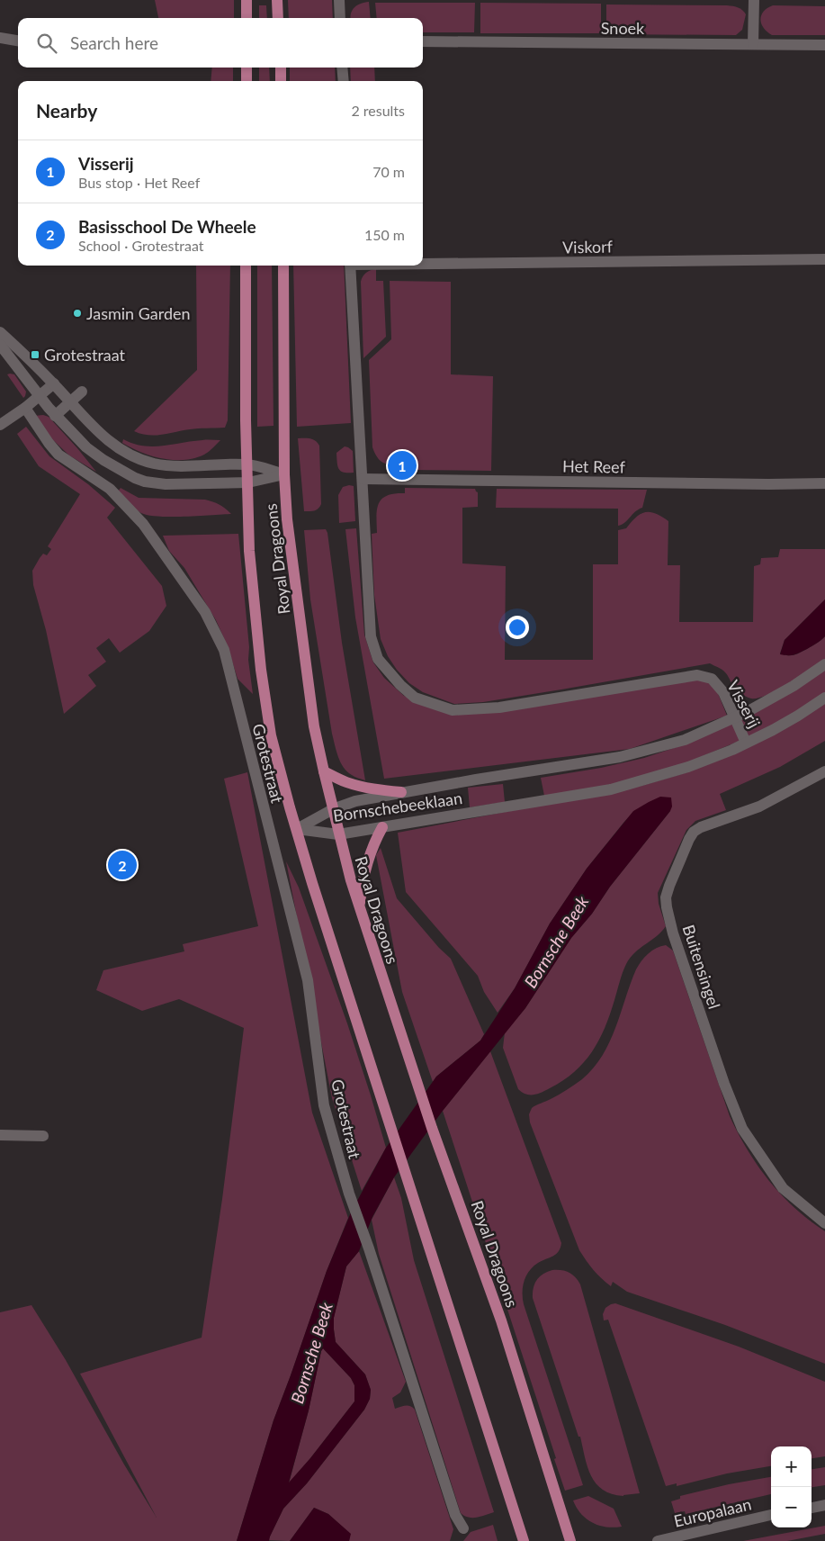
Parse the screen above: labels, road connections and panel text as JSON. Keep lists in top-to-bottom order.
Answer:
{
  "streets": {
    "main road": ["Royal Dragoons"],
    "street": [
      "Snoek",
      "Viskorf",
      "Het Reef",
      "Visserij",
      "Grotestraat",
      "Bornschebeeklaan",
      "Buitensingel",
      "Europalaan"
    ]
  },
  "crossings": [
    ["Het Reef", "Visserij"],
    ["Royal Dragoons", "Bornschebeeklaan"],
    ["Visserij", "Bornschebeeklaan"]
  ],
  "water": ["Bornsche Beek"],
  "places": {
    "other": ["Jasmin Garden"],
    "transit": ["Grotestraat"]
  },
  "page": {
    "search": "Search here",
    "heading": ["Nearby", "2 results"],
    "list": [
      {
        "mark": "1",
        "name": "Visserij",
        "note": "Bus stop · Het Reef",
        "value": "70 m"
      },
      {
        "mark": "2",
        "name": "Basisschool De Wheele",
        "note": "School · Grotestraat",
        "value": "150 m"
      }
    ],
    "pins": ["1", "2"],
    "map_buttons": ["+", "−"]
  }
}
